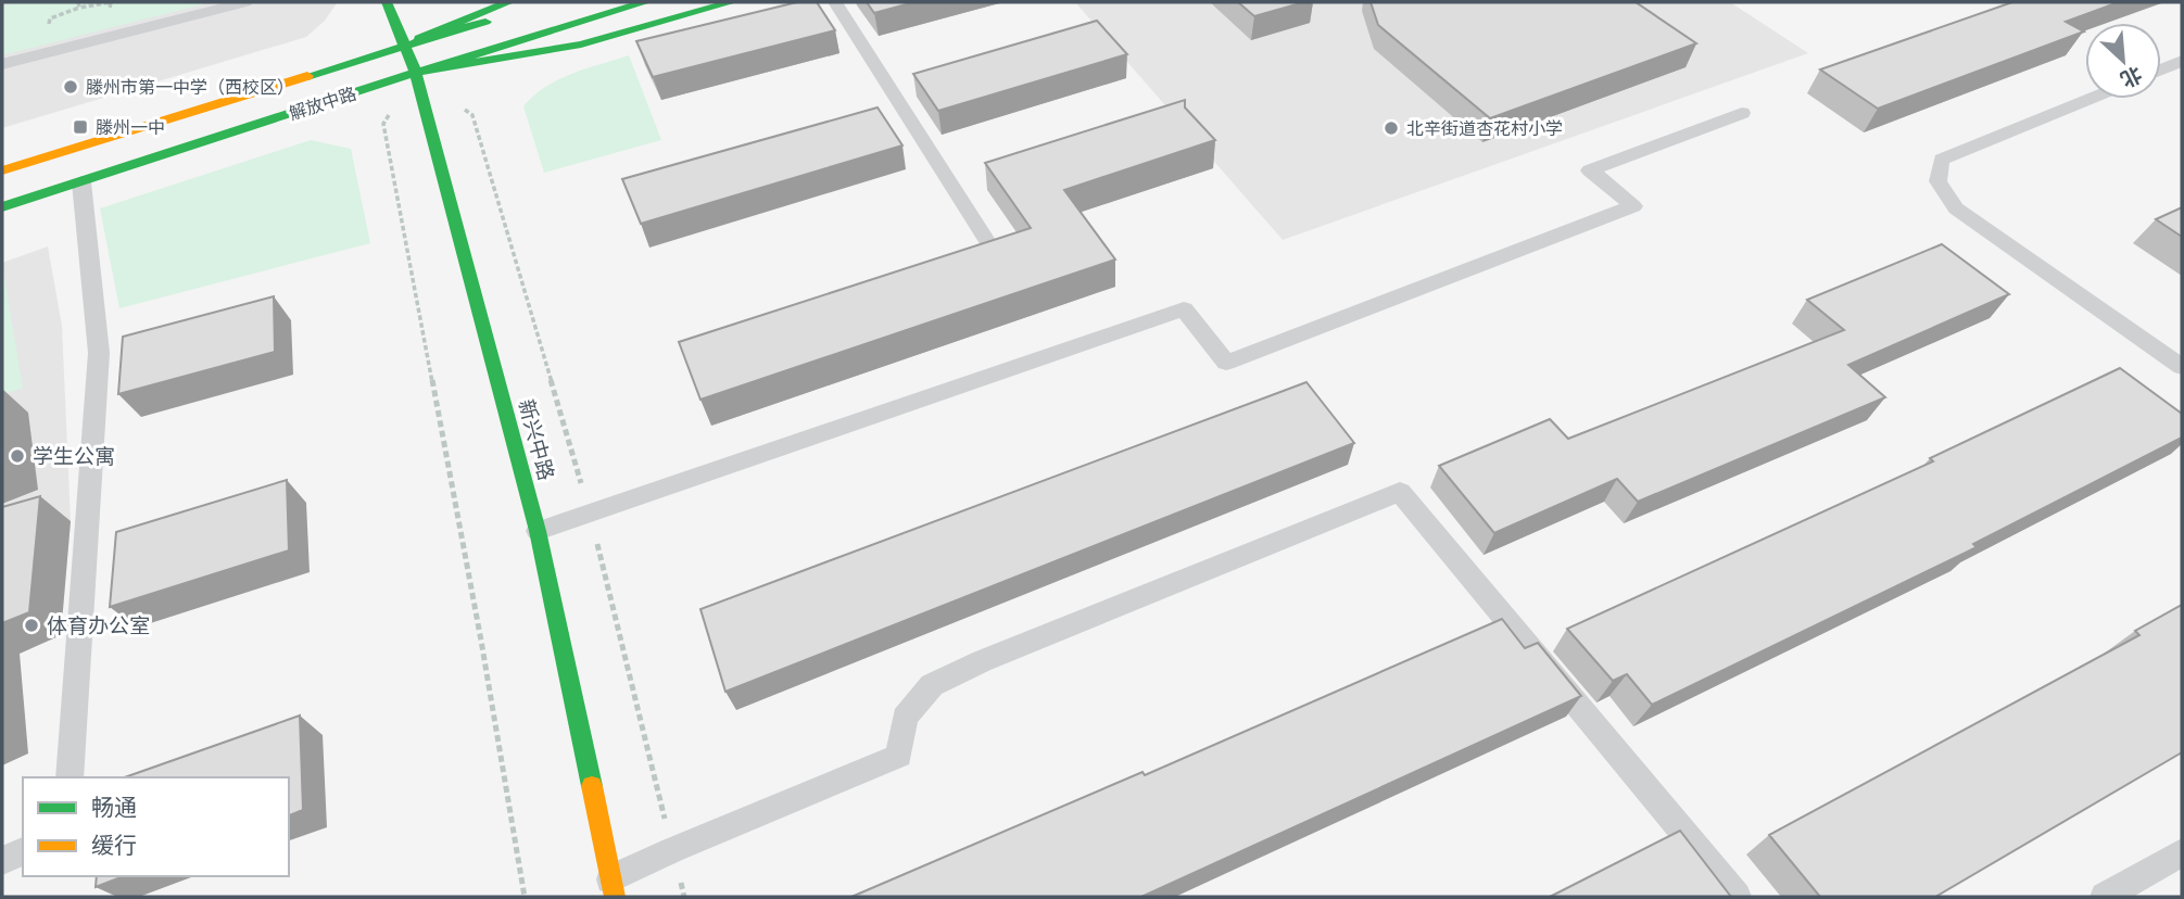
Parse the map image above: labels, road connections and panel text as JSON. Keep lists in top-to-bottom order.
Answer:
{
  "streets": {
    "main road": ["解放中路", "新兴中路"]
  },
  "crossings": [
    ["解放中路", "新兴中路"]
  ],
  "places": {
    "other": [
      "滕州市第一中学（西校区）",
      "北辛街道杏花村小学",
      "学生公寓",
      "体育办公室"
    ],
    "transit": ["滕州一中"]
  },
  "legend": ["畅通", "缓行"],
  "north": "bottom right"
}
